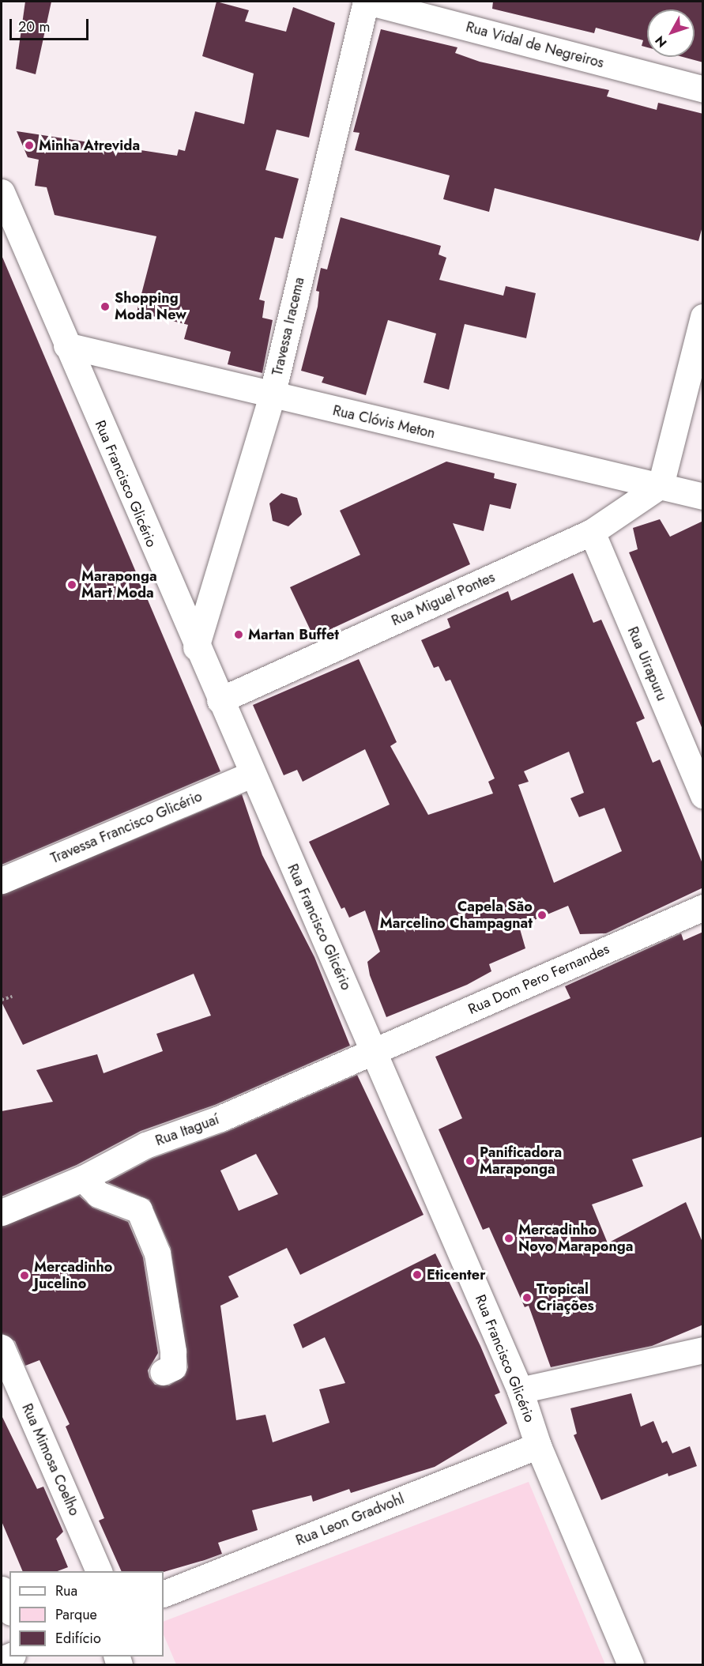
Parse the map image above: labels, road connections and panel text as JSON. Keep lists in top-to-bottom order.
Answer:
{
  "streets": {
    "street": [
      "Rua Vidal de Negreiros",
      "Travessa Iracema",
      "Rua Clóvis Meton",
      "Rua Francisco Glicério",
      "Rua Miguel Pontes",
      "Rua Uirapuru",
      "Travessa Francisco Glicério",
      "Rua Dom Pero Fernandes",
      "Rua Itaguaí",
      "Rua Mimosa Coelho",
      "Rua Leon Gradvohl"
    ]
  },
  "crossings": [
    ["Rua Vidal de Negreiros", "Travessa Iracema"],
    ["Travessa Iracema", "Rua Clóvis Meton"],
    ["Travessa Iracema", "Rua Francisco Glicério"],
    ["Rua Clóvis Meton", "Rua Francisco Glicério"],
    ["Rua Clóvis Meton", "Rua Miguel Pontes"],
    ["Rua Francisco Glicério", "Rua Miguel Pontes"],
    ["Rua Francisco Glicério", "Travessa Francisco Glicério"],
    ["Rua Francisco Glicério", "Rua Dom Pero Fernandes"],
    ["Rua Francisco Glicério", "Rua Itaguaí"],
    ["Rua Francisco Glicério", "Rua Leon Gradvohl"],
    ["Rua Miguel Pontes", "Rua Uirapuru"],
    ["Rua Dom Pero Fernandes", "Rua Itaguaí"]
  ],
  "places": [
    "Minha Atrevida",
    "Shopping Moda New",
    "Maraponga Mart Moda",
    "Martan Buffet",
    "Capela São Marcelino Champagnat",
    "Panificadora Maraponga",
    "Mercadinho Novo Maraponga",
    "Eticenter",
    "Mercadinho Jucelino",
    "Tropical Criações"
  ],
  "legend": ["Rua", "Parque", "Edifício"],
  "scale_bar": "20 m",
  "north": "bottom left"
}
